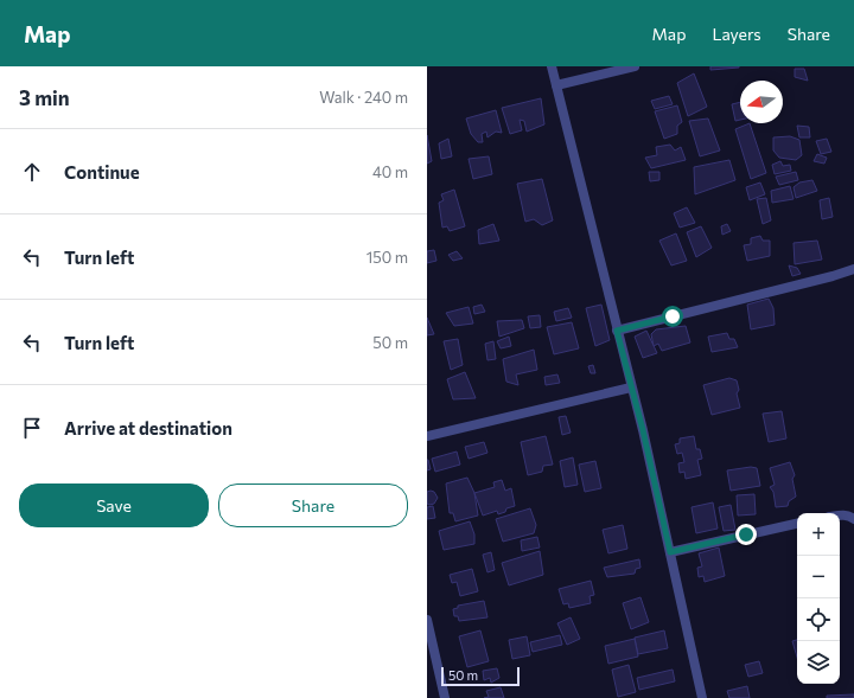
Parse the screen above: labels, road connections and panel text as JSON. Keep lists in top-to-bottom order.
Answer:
{
  "scale_bar": "50 m",
  "north": "left",
  "page": {
    "header": "Map",
    "nav": ["Map", "Layers", "Share"],
    "heading": ["3 min", "Walk · 240 m"],
    "list": [
      ["Continue", "40 m"],
      ["Turn left", "150 m"],
      ["Turn left", "50 m"],
      "Arrive at destination"
    ],
    "buttons": ["Save", "Share"],
    "map_buttons": ["+", "−"],
    "scale": "50 m"
  }
}
